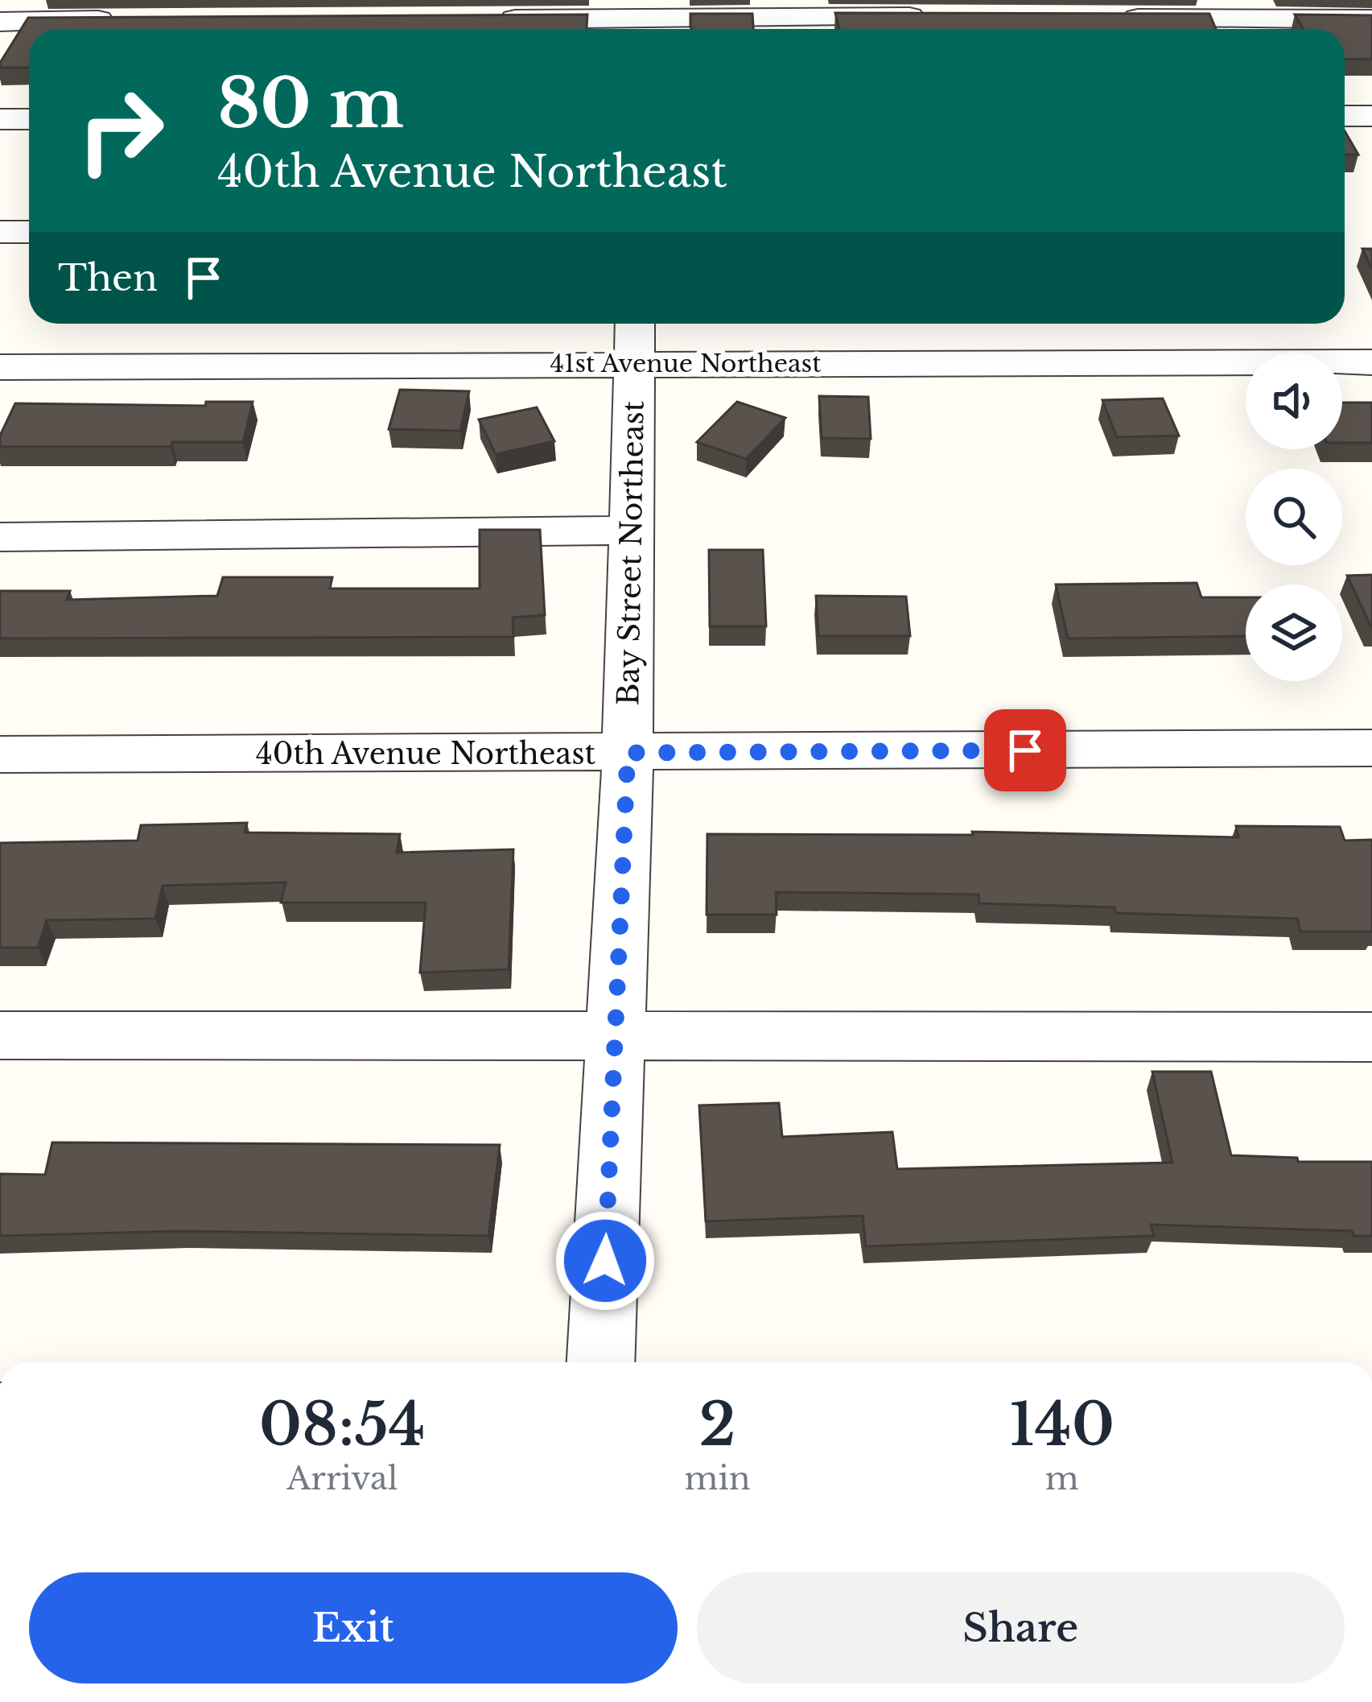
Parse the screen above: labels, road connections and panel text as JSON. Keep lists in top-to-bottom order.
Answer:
{
  "streets": {
    "street": ["41st Avenue Northeast", "Bay Street Northeast", "40th Avenue Northeast"]
  },
  "crossings": [
    ["41st Avenue Northeast", "Bay Street Northeast"],
    ["Bay Street Northeast", "40th Avenue Northeast"]
  ],
  "page": {
    "turn": ["80 m", "40th Avenue Northeast"],
    "then": "Then",
    "eta": [
      "08:54",
      "Arrival",
      "2",
      "min",
      "140",
      "m"
    ],
    "buttons": ["Exit", "Share"]
  }
}
